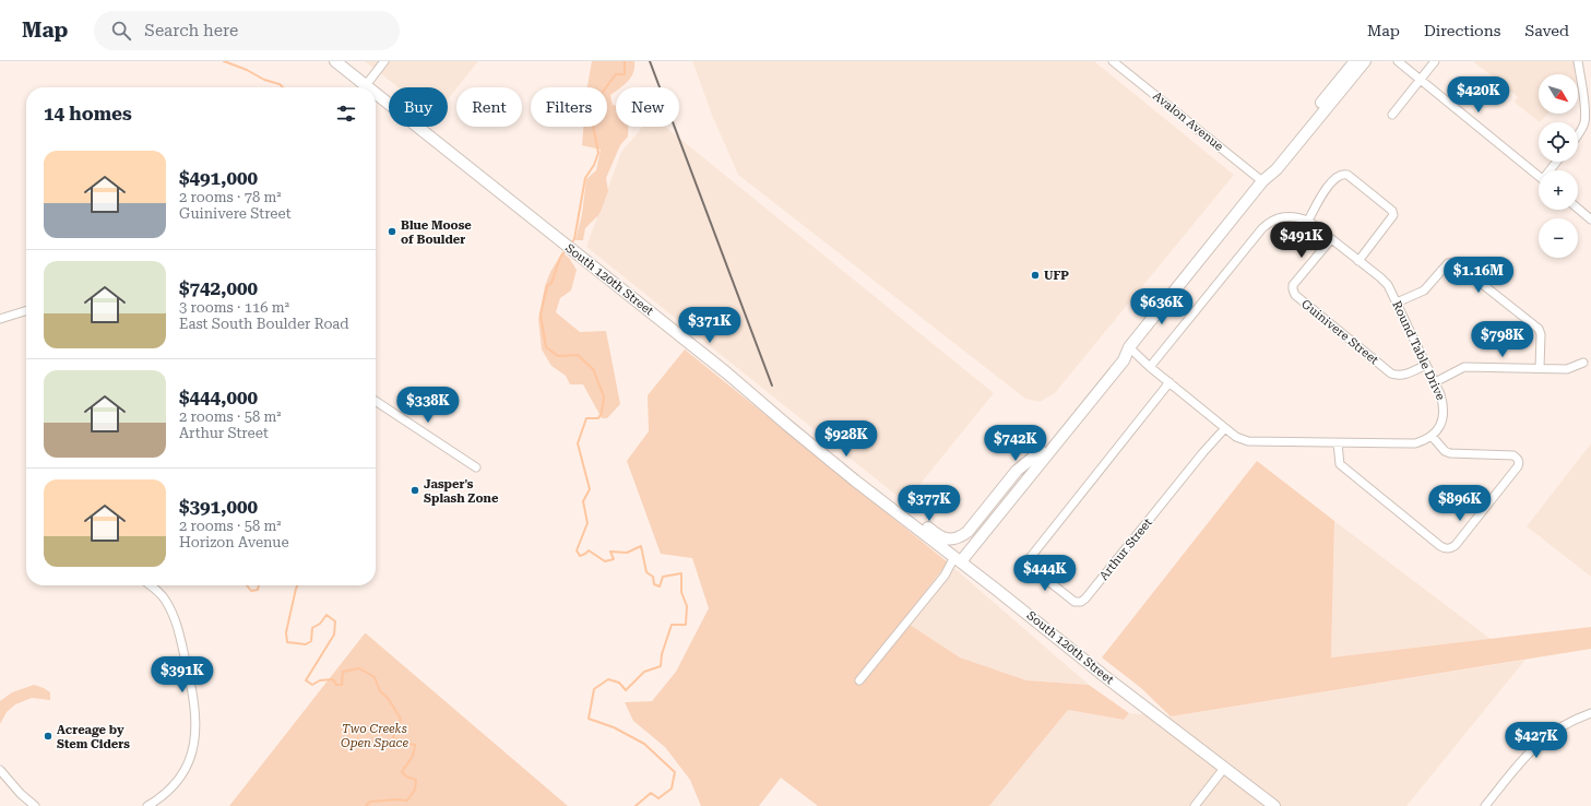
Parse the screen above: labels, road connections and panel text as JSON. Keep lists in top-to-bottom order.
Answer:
{
  "streets": {
    "main road": ["South 120th Street"],
    "street": [
      "Avalon Avenue",
      "Guinivere Street",
      "Round Table Drive",
      "Arthur Street"
    ]
  },
  "crossings": [
    ["Guinivere Street", "Round Table Drive"]
  ],
  "parks": ["Two Creeks Open Space"],
  "places": [
    "Blue Moose of Boulder",
    "UFP",
    "Jasper's Splash Zone",
    "Acreage by Stem Ciders"
  ],
  "north": "bottom right",
  "page": {
    "header": "Map",
    "search": "Search here",
    "nav": ["Map", "Directions", "Saved"],
    "map_buttons": ["+", "−"],
    "price": [
      "$420K",
      "$491K",
      "$1.16M",
      "$636K",
      "$371K",
      "$798K",
      "$338K",
      "$928K",
      "$742K",
      "$377K",
      "$896K",
      "$444K",
      "$391K",
      "$427K"
    ],
    "chip": [
      "Buy",
      "Rent",
      "Filters",
      "New"
    ],
    "heading": "14 homes",
    "list": [
      {
        "name": "$491,000",
        "note": "2 rooms · 78 m² · Guinivere Street"
      },
      {
        "name": "$742,000",
        "note": "3 rooms · 116 m² · East South Boulder Road"
      },
      {
        "name": "$444,000",
        "note": "2 rooms · 58 m² · Arthur Street"
      },
      {
        "name": "$391,000",
        "note": "2 rooms · 58 m² · Horizon Avenue"
      }
    ]
  }
}
